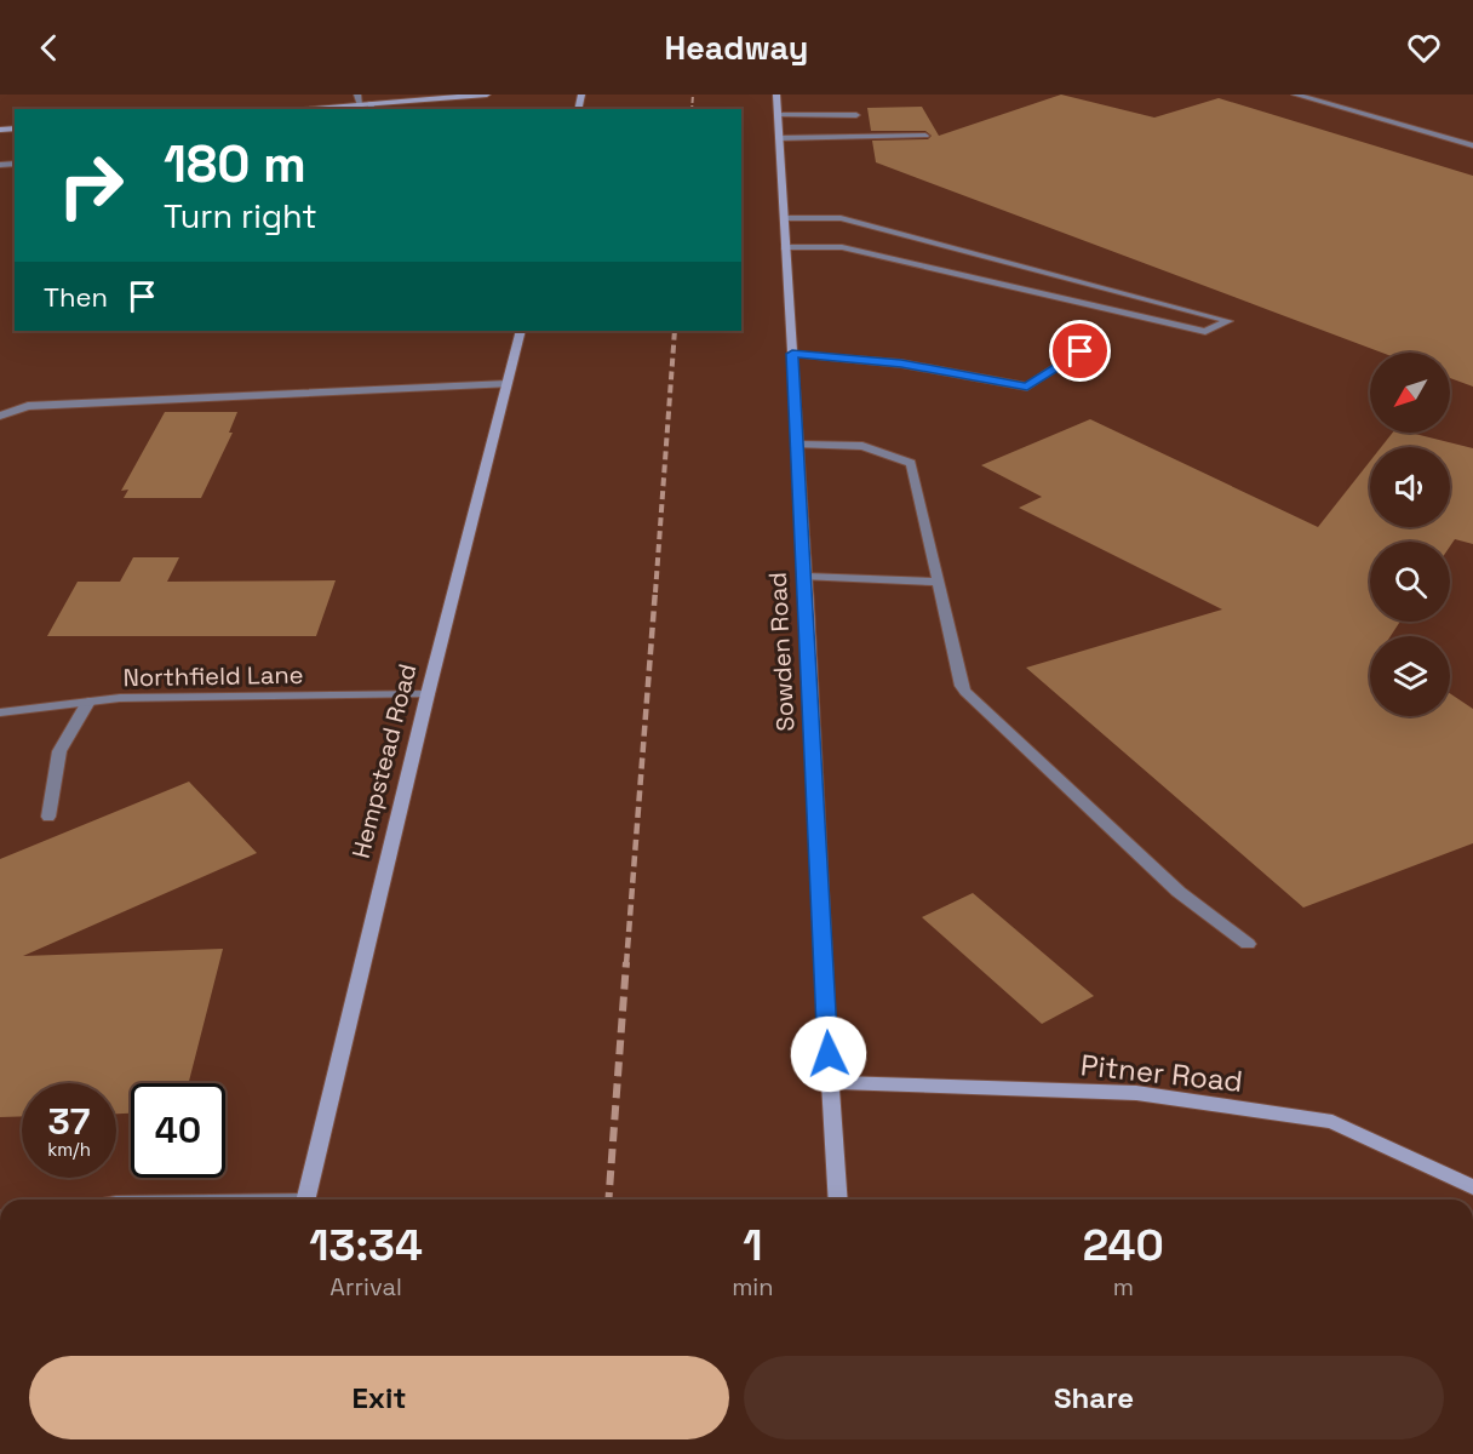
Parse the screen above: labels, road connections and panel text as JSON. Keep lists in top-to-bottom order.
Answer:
{
  "streets": {
    "street": [
      "Sowden Road",
      "Northfield Lane",
      "Hempstead Road",
      "Pitner Road"
    ]
  },
  "crossings": [
    ["Sowden Road", "Pitner Road"],
    ["Northfield Lane", "Hempstead Road"]
  ],
  "north": "bottom left",
  "page": {
    "header": "Headway",
    "turn": ["180 m", "Turn right"],
    "then": "Then",
    "speed": "37 km/h",
    "limit": "40",
    "eta": [
      "13:34",
      "Arrival",
      "1",
      "min",
      "240",
      "m"
    ],
    "buttons": ["Exit", "Share"]
  }
}
